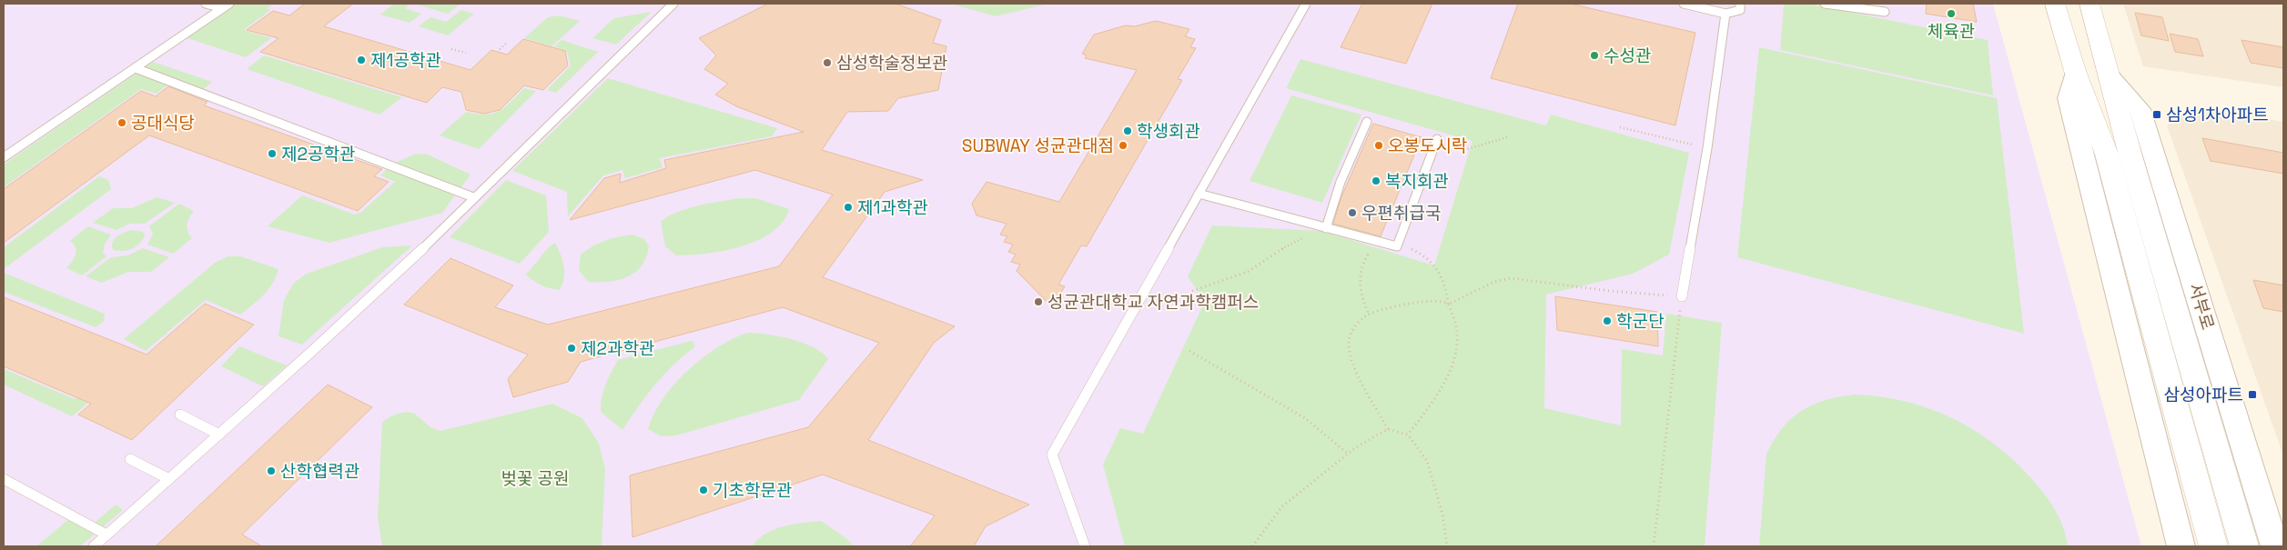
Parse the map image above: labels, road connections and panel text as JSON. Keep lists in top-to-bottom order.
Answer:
{
  "streets": {
    "main road": ["서부로"]
  },
  "parks": ["벚꽃 공원"],
  "places": {
    "other": [
      "체육관",
      "수성관",
      "제1공학관",
      "삼성학술정보관",
      "공대식당",
      "학생회관",
      "SUBWAY 성균관대점",
      "오봉도시락",
      "제2공학관",
      "복지회관",
      "제1과학관",
      "우편취급국",
      "성균관대학교 자연과학캠퍼스",
      "학군단",
      "제2과학관",
      "산학협력관",
      "기초학문관"
    ],
    "transit": ["삼성1차아파트", "삼성아파트"]
  }
}
